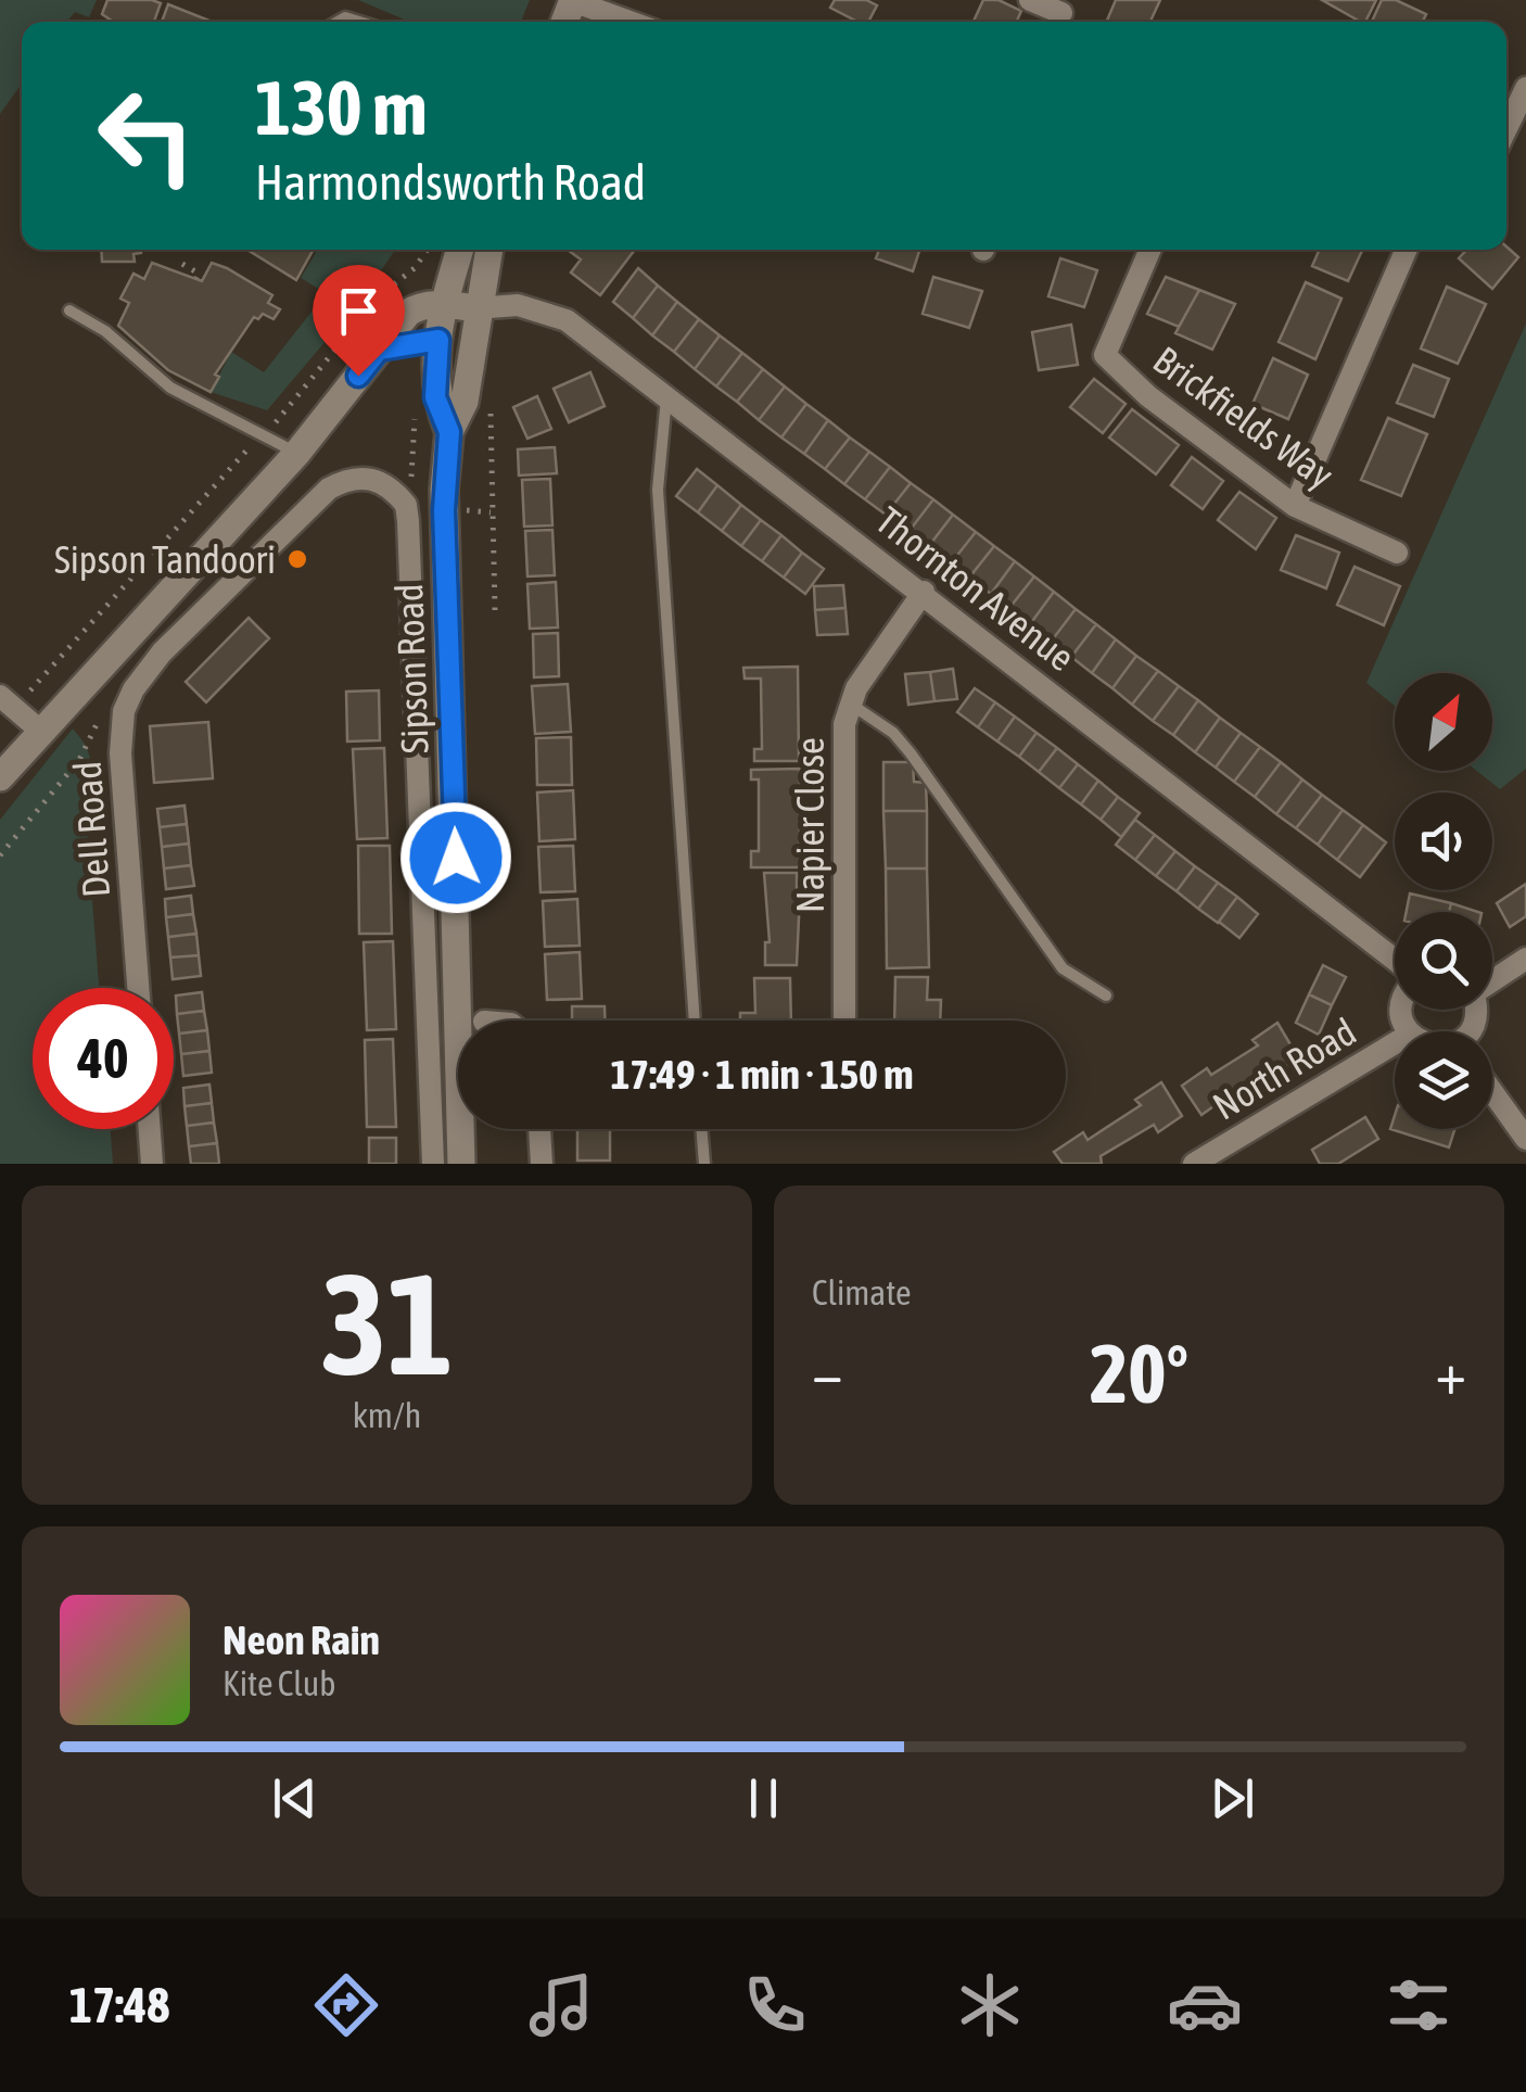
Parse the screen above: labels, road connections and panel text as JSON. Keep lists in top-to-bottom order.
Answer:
{
  "streets": {
    "street": [
      "Brickfields Way",
      "Thornton Avenue",
      "Sipson Road",
      "Napier Close",
      "Dell Road",
      "North Road"
    ]
  },
  "crossings": [
    ["Thornton Avenue", "Sipson Road"],
    ["Thornton Avenue", "Napier Close"]
  ],
  "places": ["Sipson Tandoori"],
  "north": "top right",
  "page": {
    "turn": ["130 m", "Harmondsworth Road"],
    "limit": "40",
    "trip": "17:49 · 1 min · 150 m",
    "tile": [
      ["31", "km/h"],
      "Climate"
    ],
    "heat": ["−", "20°", "+"],
    "song": ["Neon Rain", "Kite Club"],
    "tabs": "17:48"
  }
}
